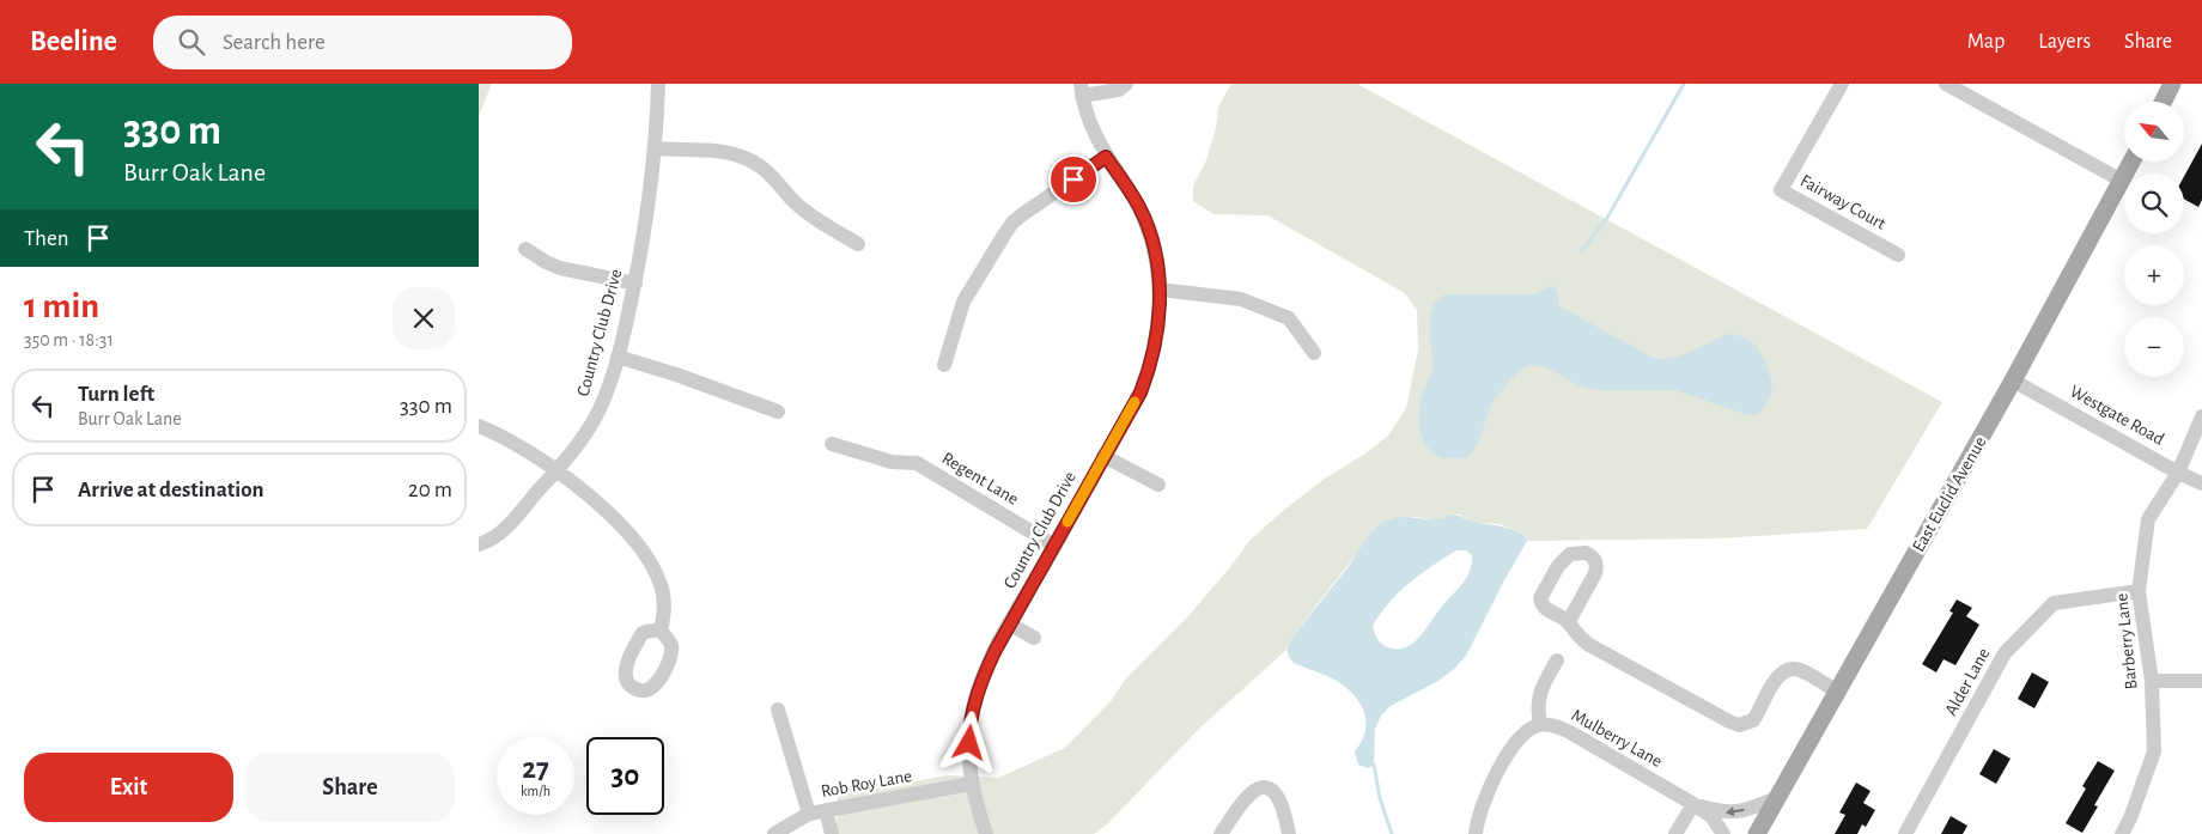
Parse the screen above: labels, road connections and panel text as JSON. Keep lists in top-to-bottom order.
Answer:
{
  "streets": {
    "main road": ["East Euclid Avenue"],
    "street": [
      "Fairway Court",
      "Country Club Drive",
      "Westgate Road",
      "Regent Lane",
      "Barberry Lane",
      "Alder Lane",
      "Mulberry Lane",
      "Rob Roy Lane"
    ]
  },
  "crossings": [
    ["Country Club Drive", "Regent Lane"],
    ["Country Club Drive", "Rob Roy Lane"],
    ["Westgate Road", "East Euclid Avenue"],
    ["Westgate Road", "Barberry Lane"],
    ["East Euclid Avenue", "Mulberry Lane"],
    ["Barberry Lane", "Alder Lane"]
  ],
  "north": "top left",
  "page": {
    "header": "Beeline",
    "search": "Search here",
    "nav": ["Map", "Layers", "Share"],
    "turn": ["330 m", "Burr Oak Lane"],
    "map_buttons": ["+", "−"],
    "then": "Then",
    "heading": ["1 min", "350 m · 18:31"],
    "list": [
      {
        "name": "Turn left",
        "note": "Burr Oak Lane",
        "value": "330 m"
      },
      {
        "name": "Arrive at destination",
        "value": "20 m"
      }
    ],
    "speed": "27 km/h",
    "limit": "30",
    "buttons": ["Exit", "Share"]
  }
}
